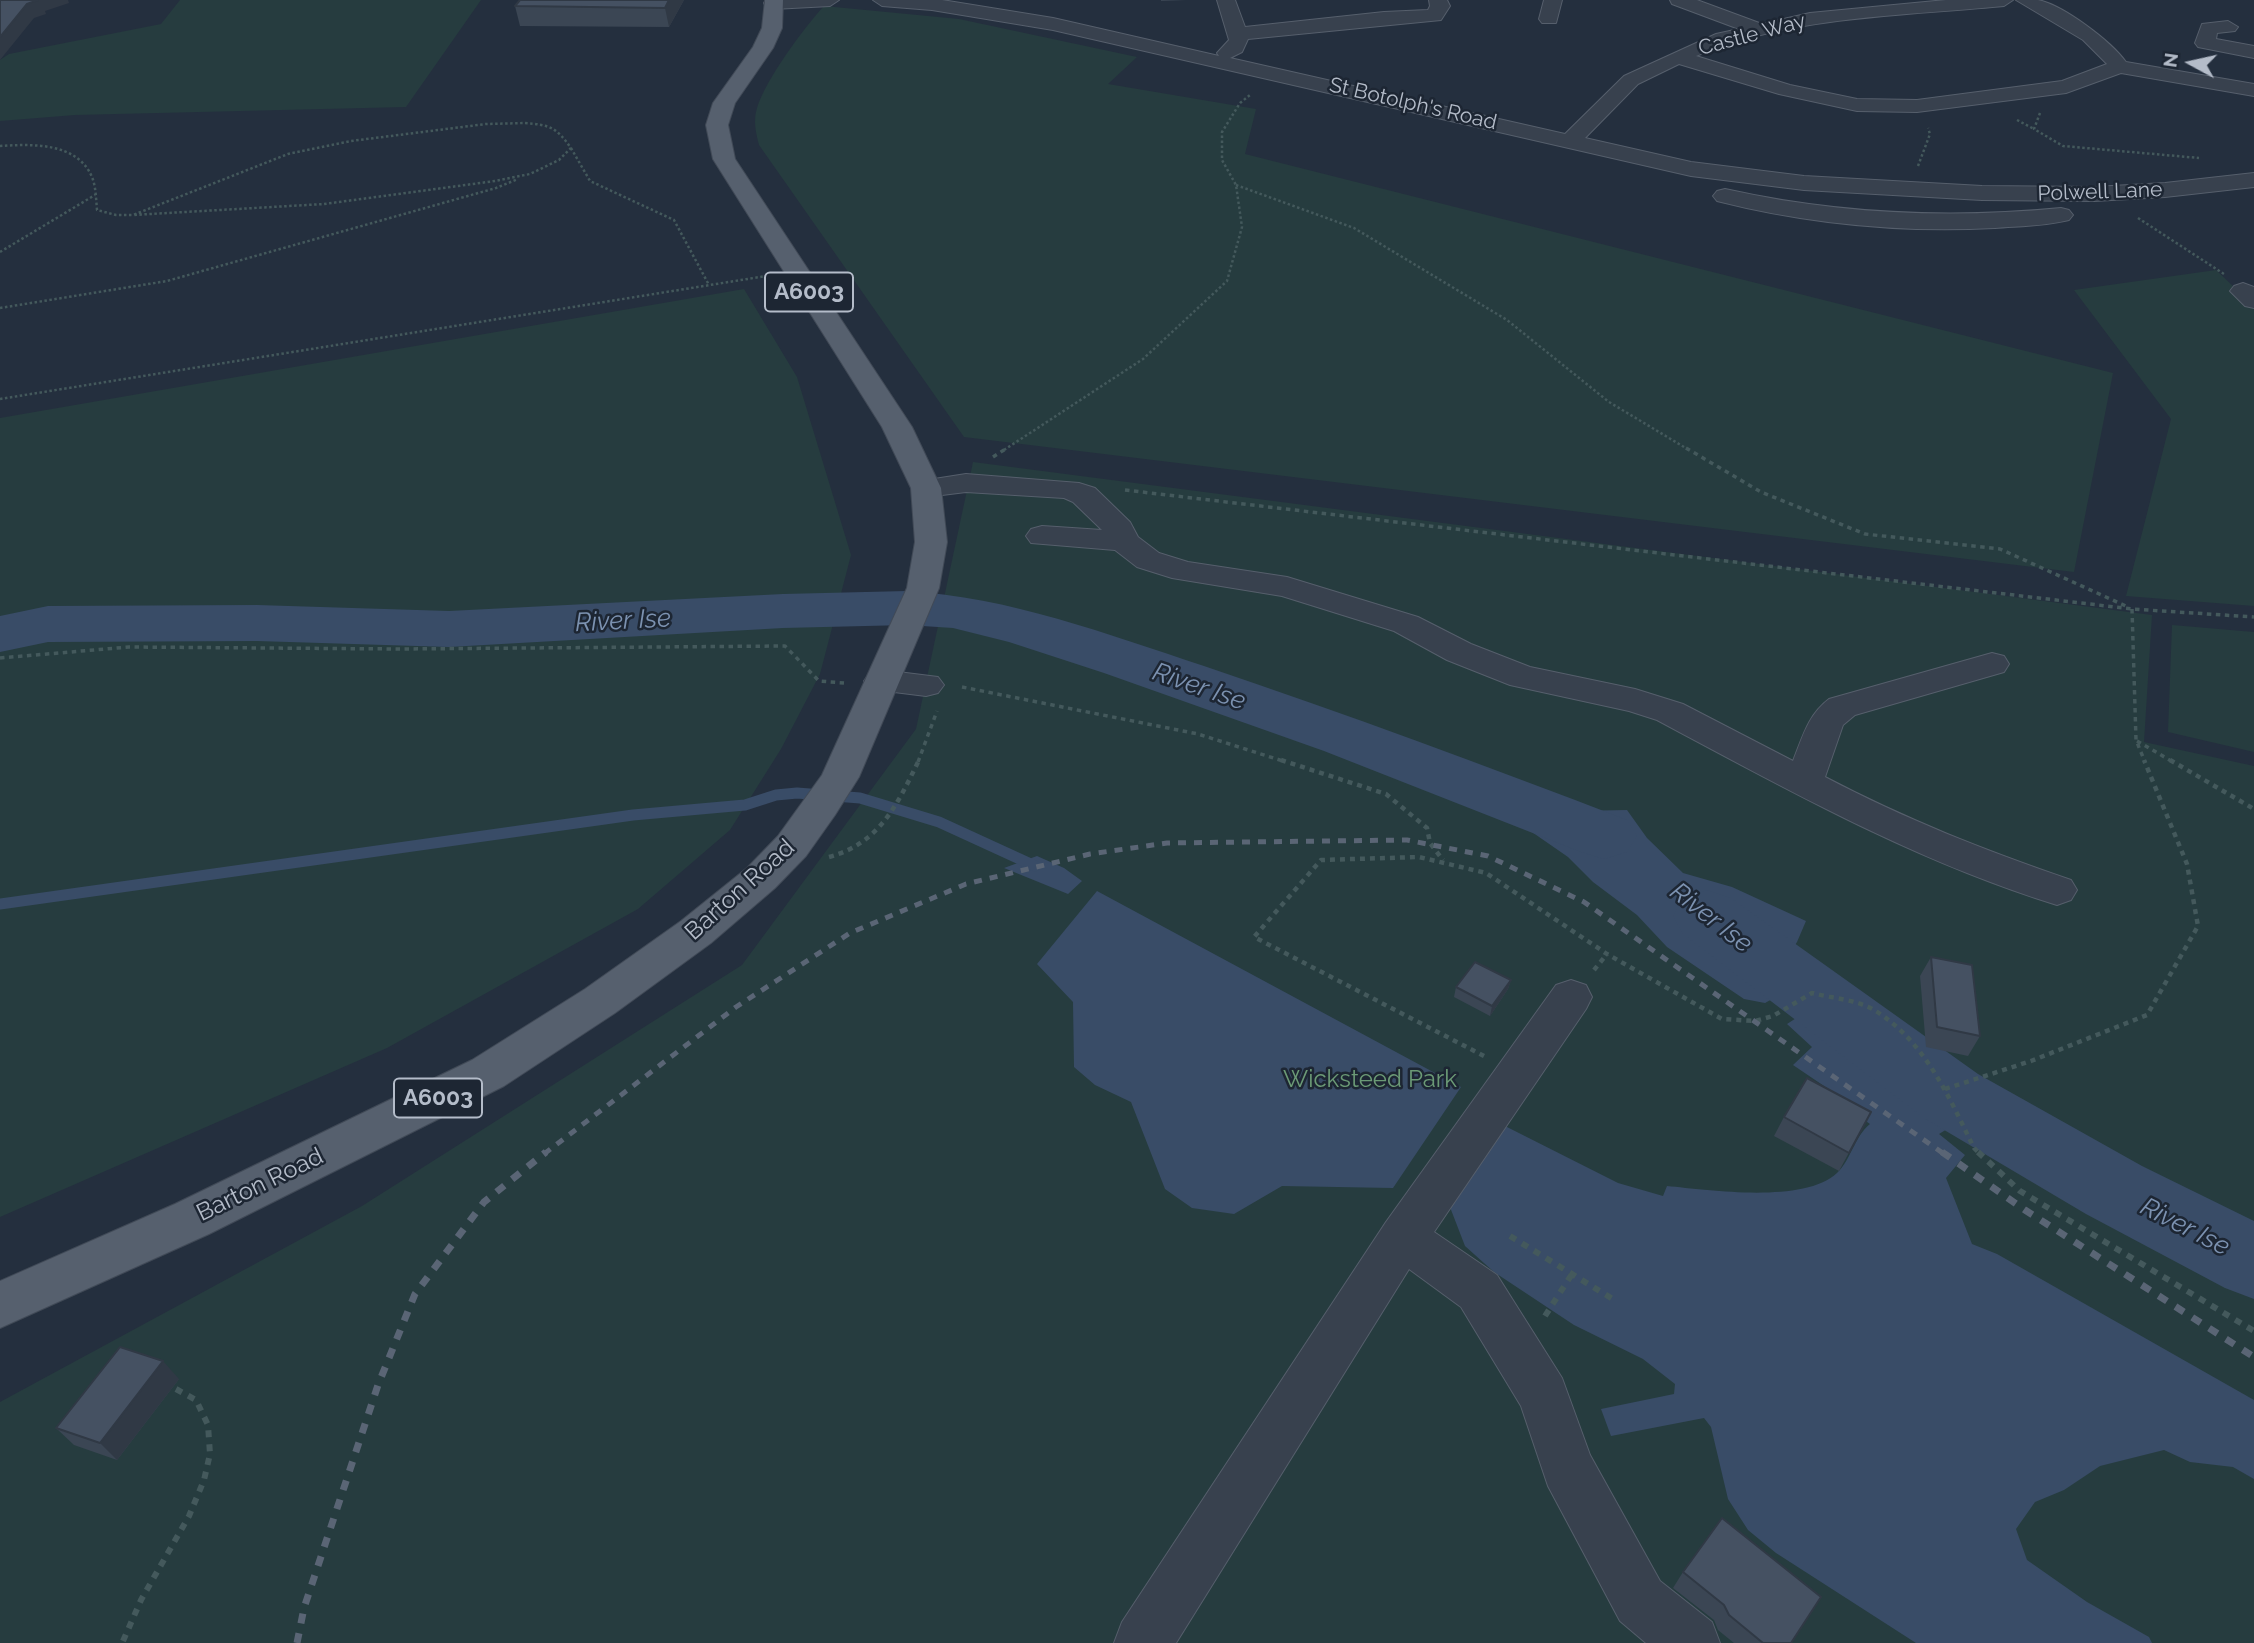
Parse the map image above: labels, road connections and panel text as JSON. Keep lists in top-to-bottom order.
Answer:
{
  "streets": {
    "main road": ["A6003", "Barton Road"],
    "street": ["Castle Way", "St Botolph's Road", "Polwell Lane"]
  },
  "crossings": [
    ["Castle Way", "St Botolph's Road"]
  ],
  "water": ["River Ise"],
  "parks": ["Wicksteed Park"],
  "north": "left"
}
